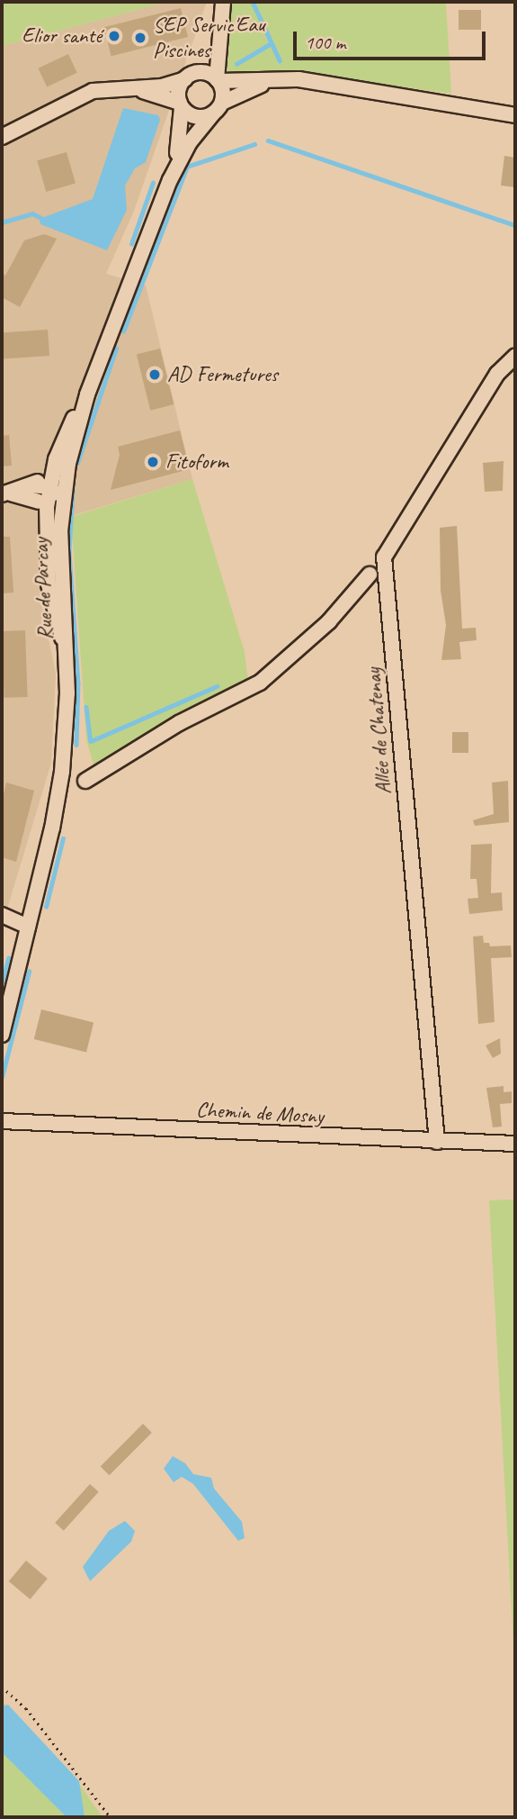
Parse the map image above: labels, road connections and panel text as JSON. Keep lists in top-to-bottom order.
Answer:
{
  "streets": {
    "street": ["Rue de Parcay", "Allée de Chatenay", "Chemin de Mosny"]
  },
  "crossings": [
    ["Allée de Chatenay", "Chemin de Mosny"]
  ],
  "places": [
    "Elior santé",
    "SEP Servic'Eau Piscines",
    "AD Fermetures",
    "Fitoform"
  ],
  "scale_bar": "100 m"
}
